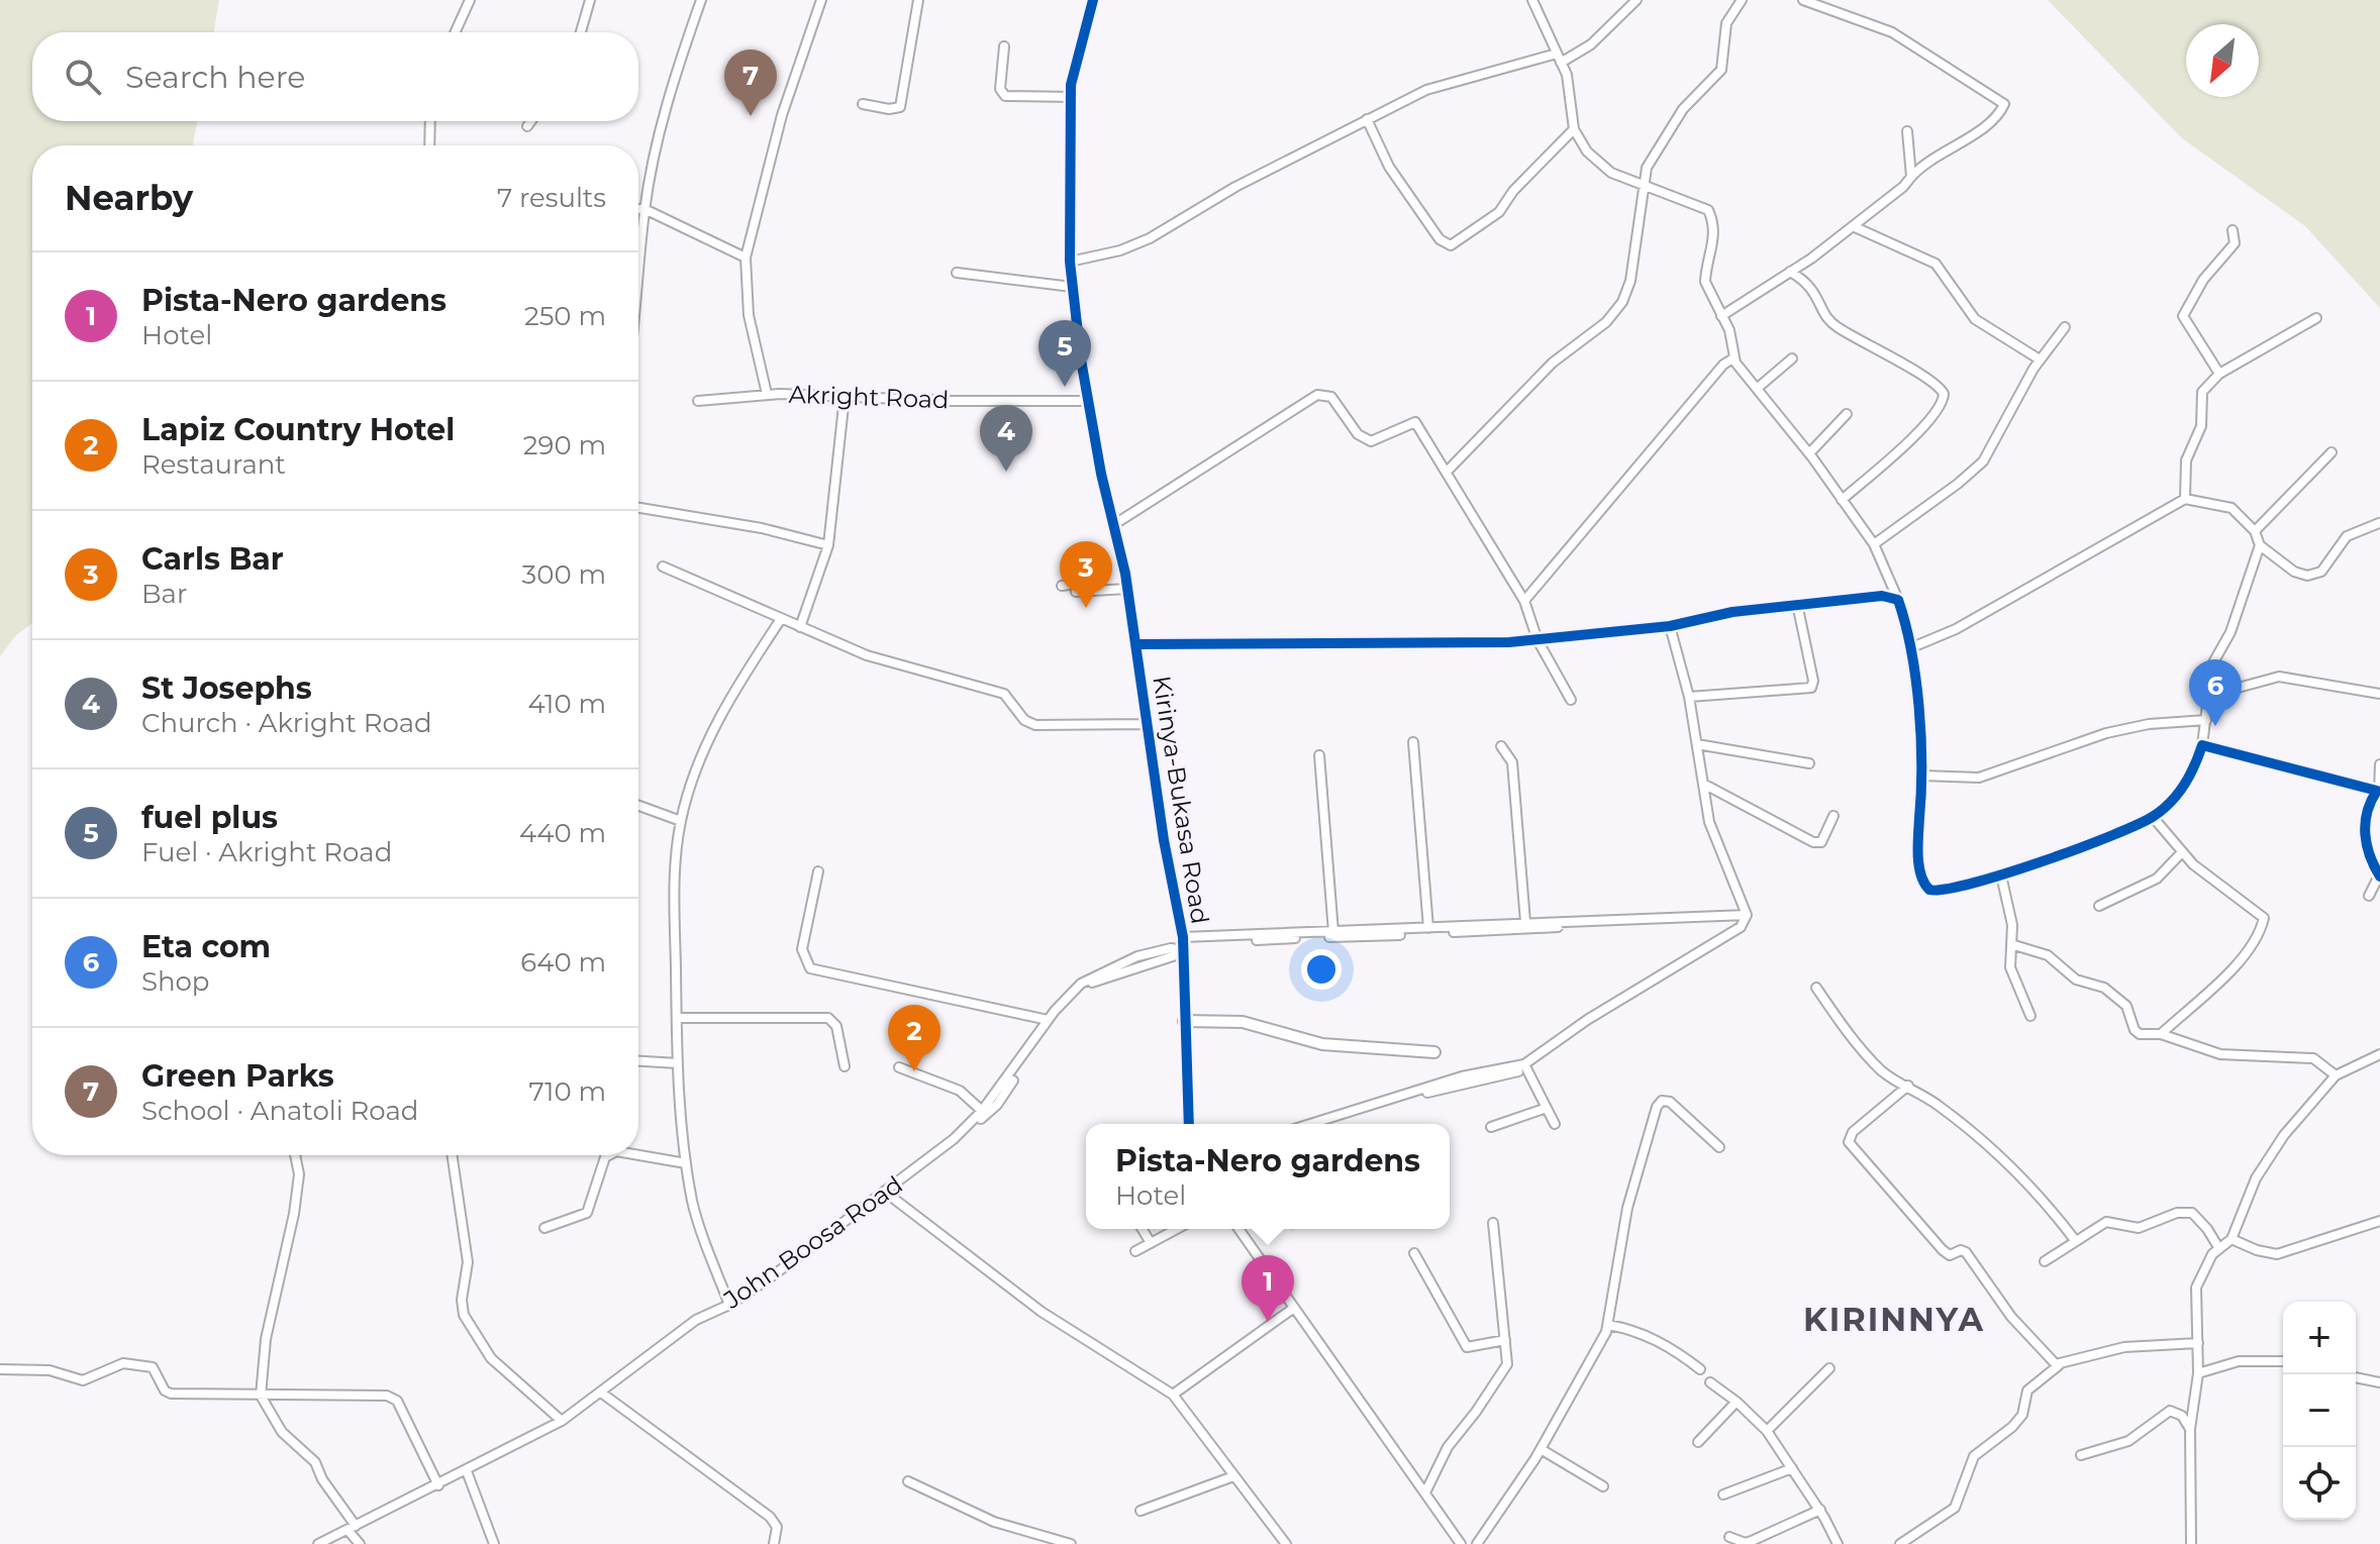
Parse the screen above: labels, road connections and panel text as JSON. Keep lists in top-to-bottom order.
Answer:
{
  "streets": {
    "street": ["Akright Road", "Kirinya-Bukasa Road", "John Boosa Road"]
  },
  "crossings": [
    ["Akright Road", "Kirinya-Bukasa Road"],
    ["Kirinya-Bukasa Road", "John Boosa Road"]
  ],
  "districts": ["KIRINNYA"],
  "north": "bottom left",
  "page": {
    "search": "Search here",
    "pins": [
      "7",
      "5",
      "4",
      "3",
      "6",
      "2",
      "1"
    ],
    "heading": ["Nearby", "7 results"],
    "list": [
      {
        "mark": "1",
        "name": "Pista-Nero gardens",
        "note": "Hotel",
        "value": "250 m"
      },
      {
        "mark": "2",
        "name": "Lapiz Country Hotel",
        "note": "Restaurant",
        "value": "290 m"
      },
      {
        "mark": "3",
        "name": "Carls Bar",
        "note": "Bar",
        "value": "300 m"
      },
      {
        "mark": "4",
        "name": "St Josephs",
        "note": "Church · Akright Road",
        "value": "410 m"
      },
      {
        "mark": "5",
        "name": "fuel plus",
        "note": "Fuel · Akright Road",
        "value": "440 m"
      },
      {
        "mark": "6",
        "name": "Eta com",
        "note": "Shop",
        "value": "640 m"
      },
      {
        "mark": "7",
        "name": "Green Parks",
        "note": "School · Anatoli Road",
        "value": "710 m"
      }
    ],
    "popup": ["Pista-Nero gardens", "Hotel"],
    "map_buttons": ["+", "−"]
  }
}
